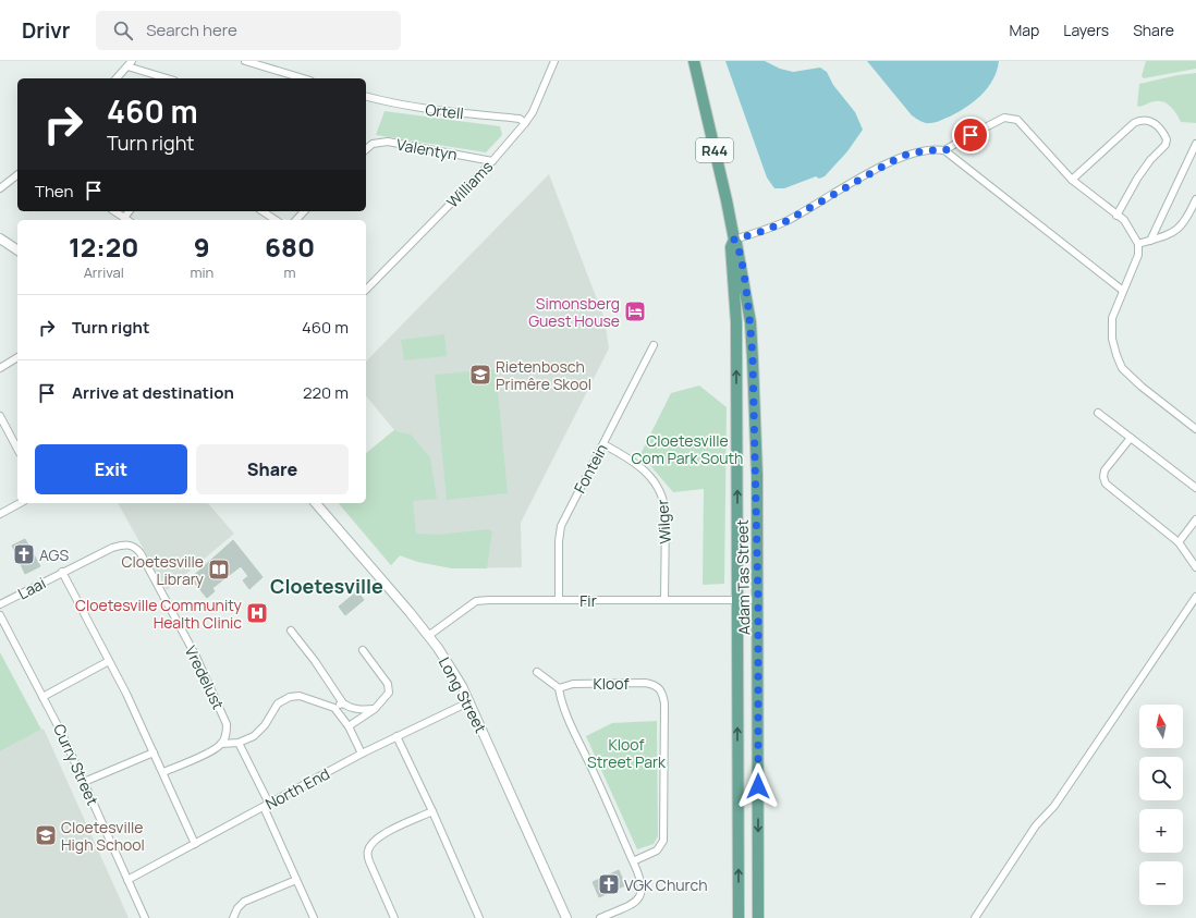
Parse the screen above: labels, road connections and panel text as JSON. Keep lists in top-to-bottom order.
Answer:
{
  "streets": {
    "main road": ["R44", "Adam Tas Street"],
    "street": [
      "Ortell",
      "Valentyn",
      "Williams",
      "Fontein",
      "Wilger",
      "Laai",
      "Fir",
      "Vredelust",
      "Kloof",
      "Long Street",
      "Curry Street",
      "North End"
    ]
  },
  "crossings": [
    ["Ortell", "Williams"],
    ["Valentyn", "Williams"],
    ["Fontein", "Wilger"],
    ["Fontein", "Fir"],
    ["Wilger", "Fir"],
    ["Adam Tas Street", "Fir"],
    ["Laai", "Vredelust"],
    ["Fir", "Long Street"],
    ["Long Street", "North End"],
    ["Curry Street", "North End"]
  ],
  "districts": ["Cloetesville"],
  "parks": ["Cloetesville Com Park South", "Kloof Street Park"],
  "places": {
    "hotel": ["Simonsberg Guest House"],
    "school or university": ["Rietenbosch Primêre Skool", "Cloetesville High School"],
    "church": ["AGS", "VGK Church"],
    "library": ["Cloetesville Library"],
    "hospital": ["Cloetesville Community Health Clinic"]
  },
  "north": "top",
  "page": {
    "header": "Drivr",
    "search": "Search here",
    "nav": ["Map", "Layers", "Share"],
    "turn": ["460 m", "Turn right"],
    "then": "Then",
    "eta": [
      "12:20",
      "Arrival",
      "9",
      "min",
      "680",
      "m"
    ],
    "list": [
      {
        "name": "Turn right",
        "value": "460 m"
      },
      {
        "name": "Arrive at destination",
        "value": "220 m"
      }
    ],
    "buttons": ["Exit", "Share"],
    "map_buttons": ["+", "−"]
  }
}
